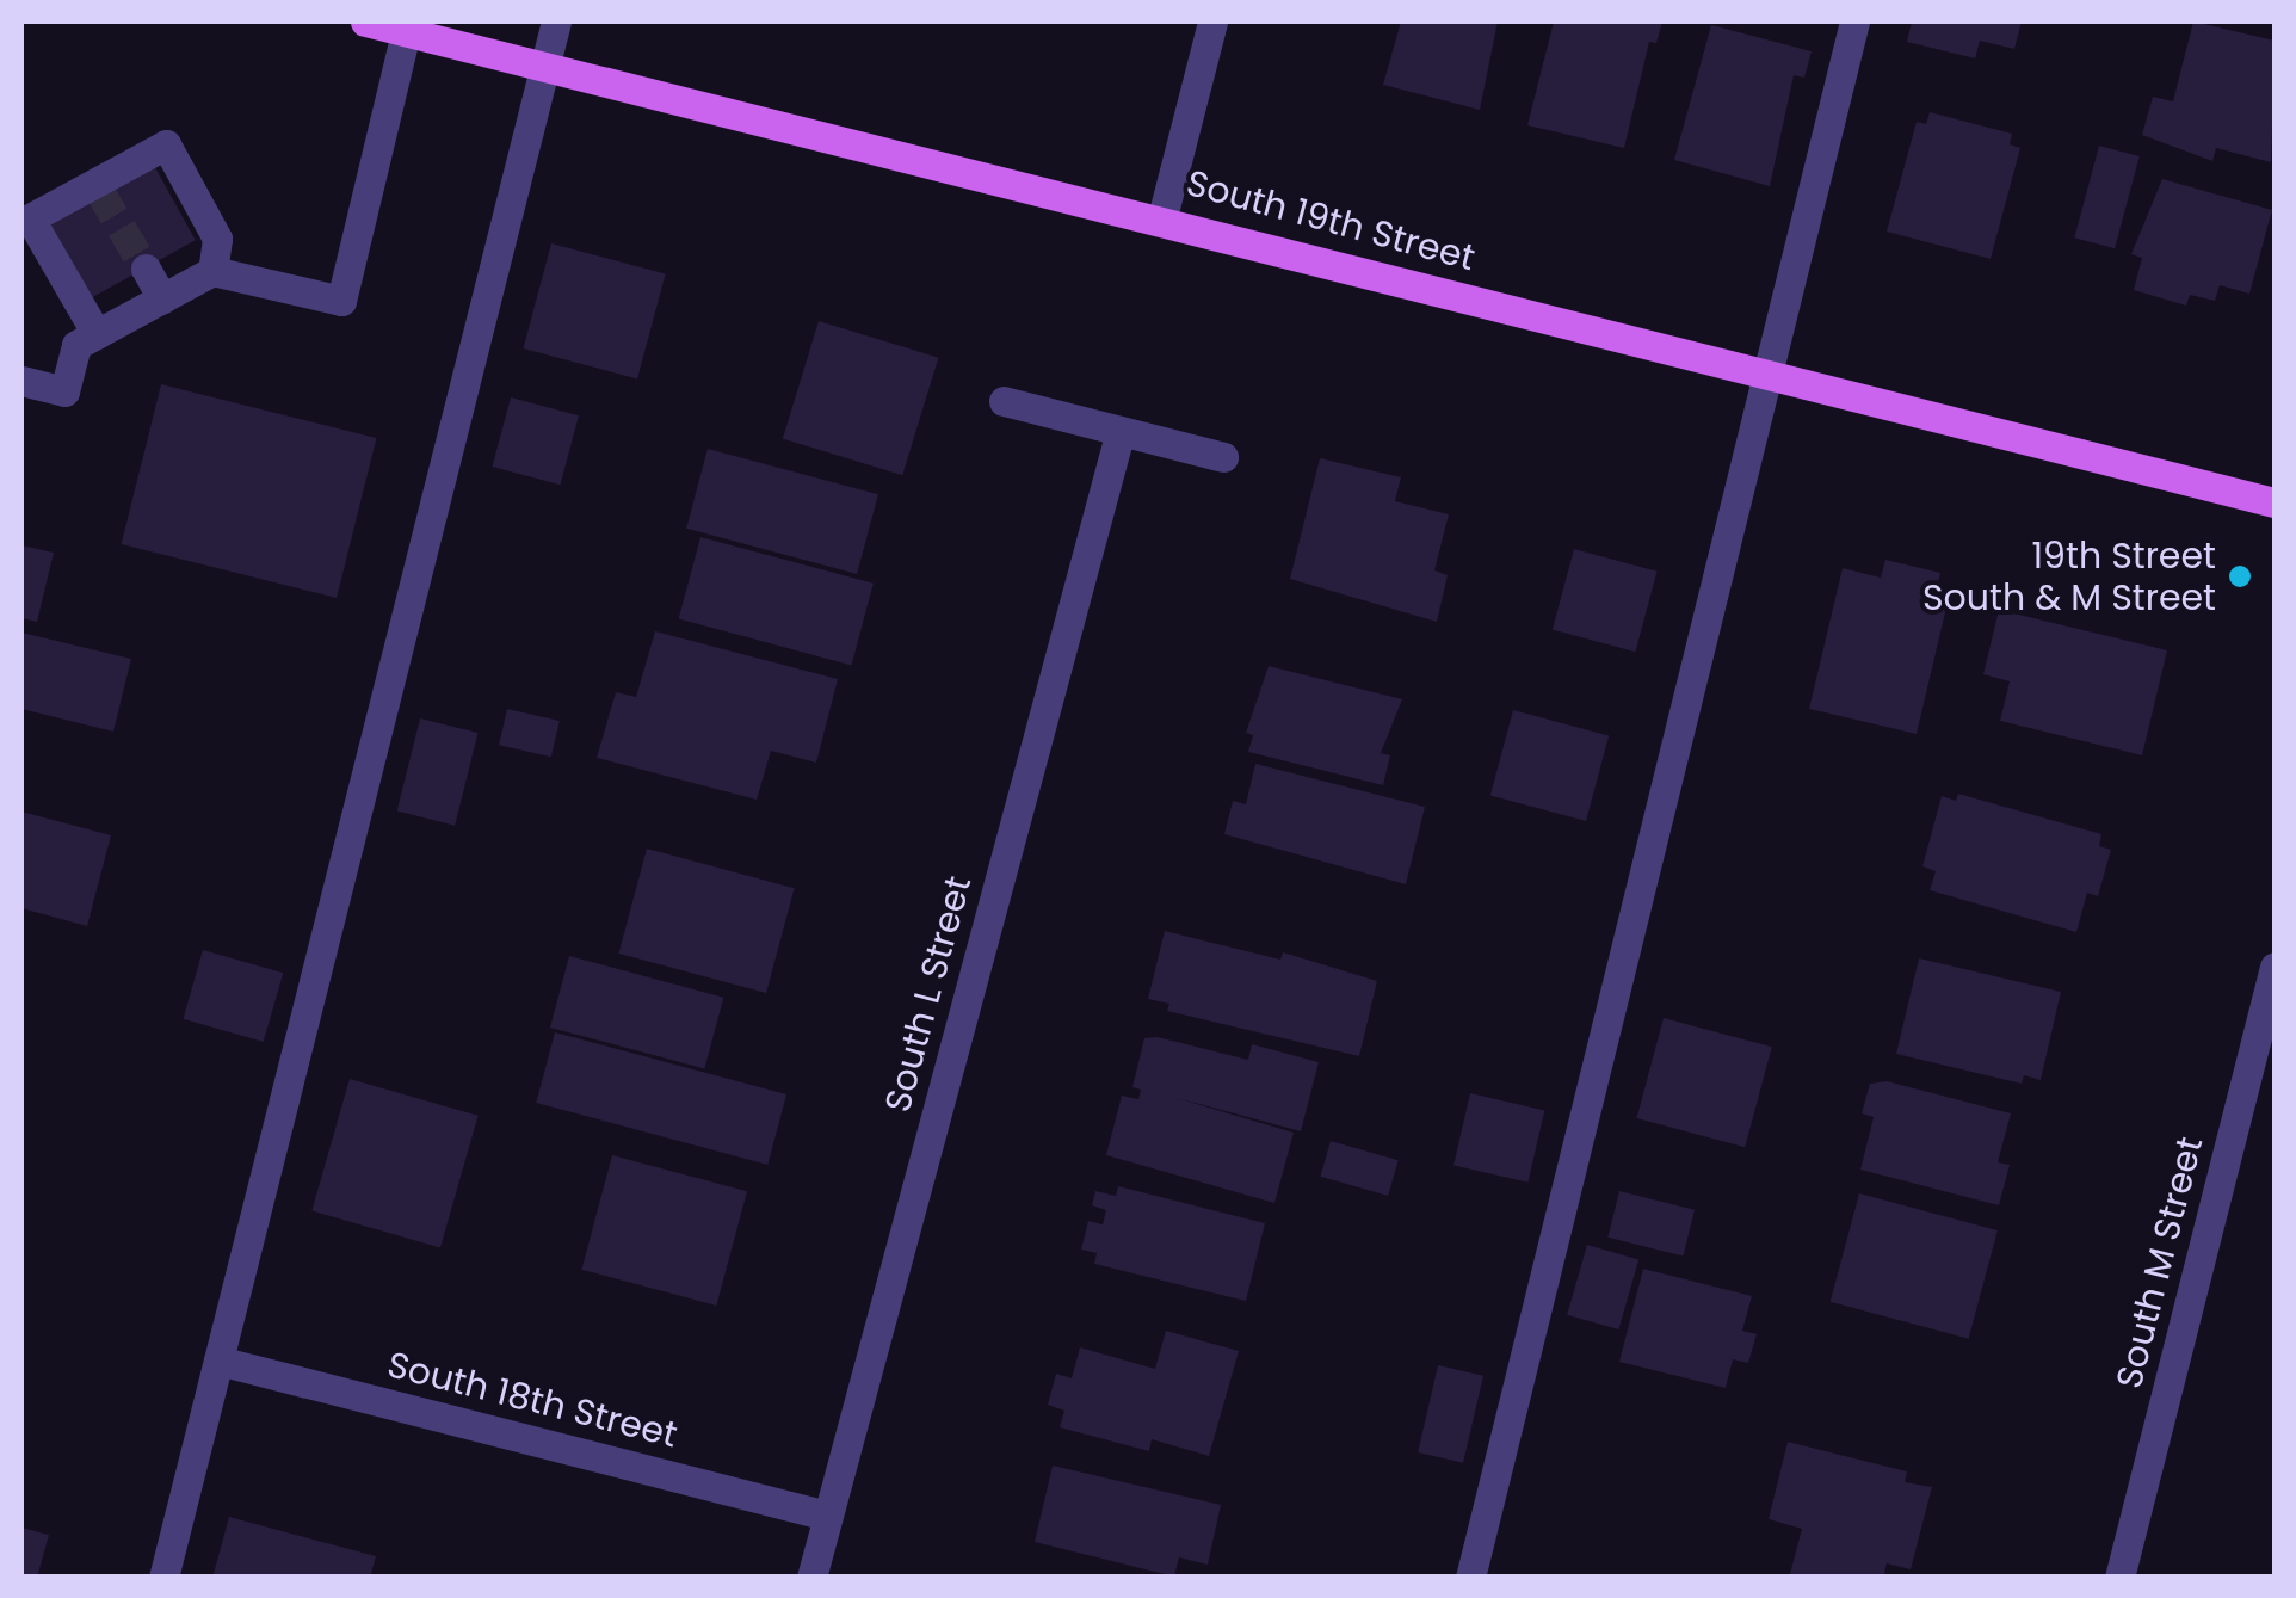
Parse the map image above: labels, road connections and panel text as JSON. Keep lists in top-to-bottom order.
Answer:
{
  "streets": {
    "main road": ["South 19th Street"],
    "street": ["South L Street", "South M Street", "South 18th Street"]
  },
  "crossings": [
    ["South L Street", "South 18th Street"]
  ],
  "places": ["19th Street South & M Street"]
}
